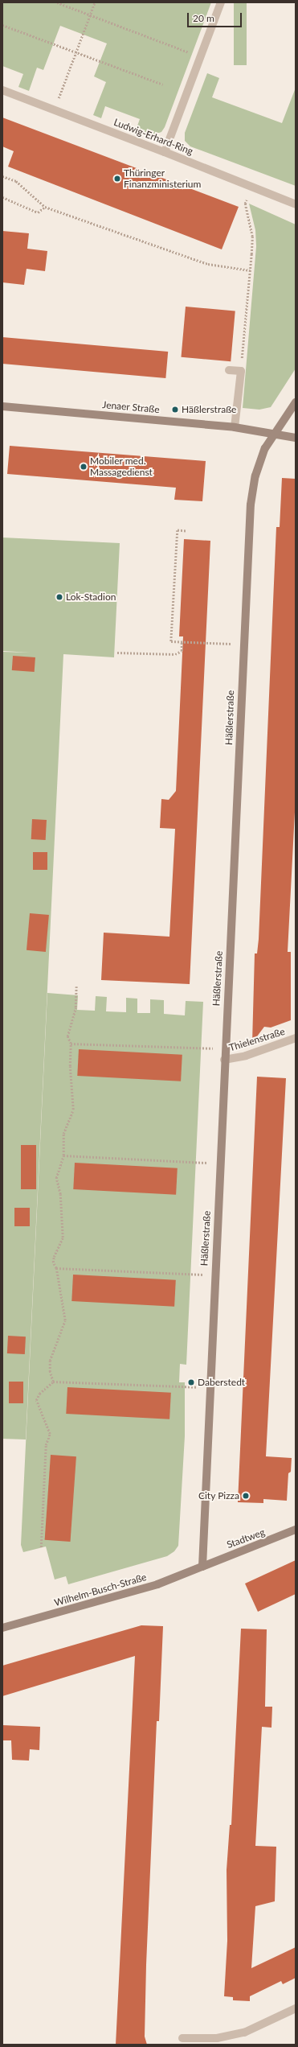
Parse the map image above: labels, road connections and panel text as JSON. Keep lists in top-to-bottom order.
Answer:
{
  "streets": {
    "street": [
      "Ludwig-Erhard-Ring",
      "Jenaer Straße",
      "Häßlerstraße",
      "Thielenstraße",
      "Stadtweg",
      "Wilhelm-Busch-Straße"
    ]
  },
  "crossings": [
    ["Jenaer Straße", "Häßlerstraße"],
    ["Häßlerstraße", "Thielenstraße"],
    ["Häßlerstraße", "Stadtweg"],
    ["Häßlerstraße", "Wilhelm-Busch-Straße"],
    ["Stadtweg", "Wilhelm-Busch-Straße"]
  ],
  "places": [
    "Thüringer Finanzministerium",
    "Häßlerstraße",
    "Mobiler med. Massagedienst",
    "Lok-Stadion",
    "Daberstedt",
    "City Pizza"
  ],
  "scale_bar": "20 m"
}
